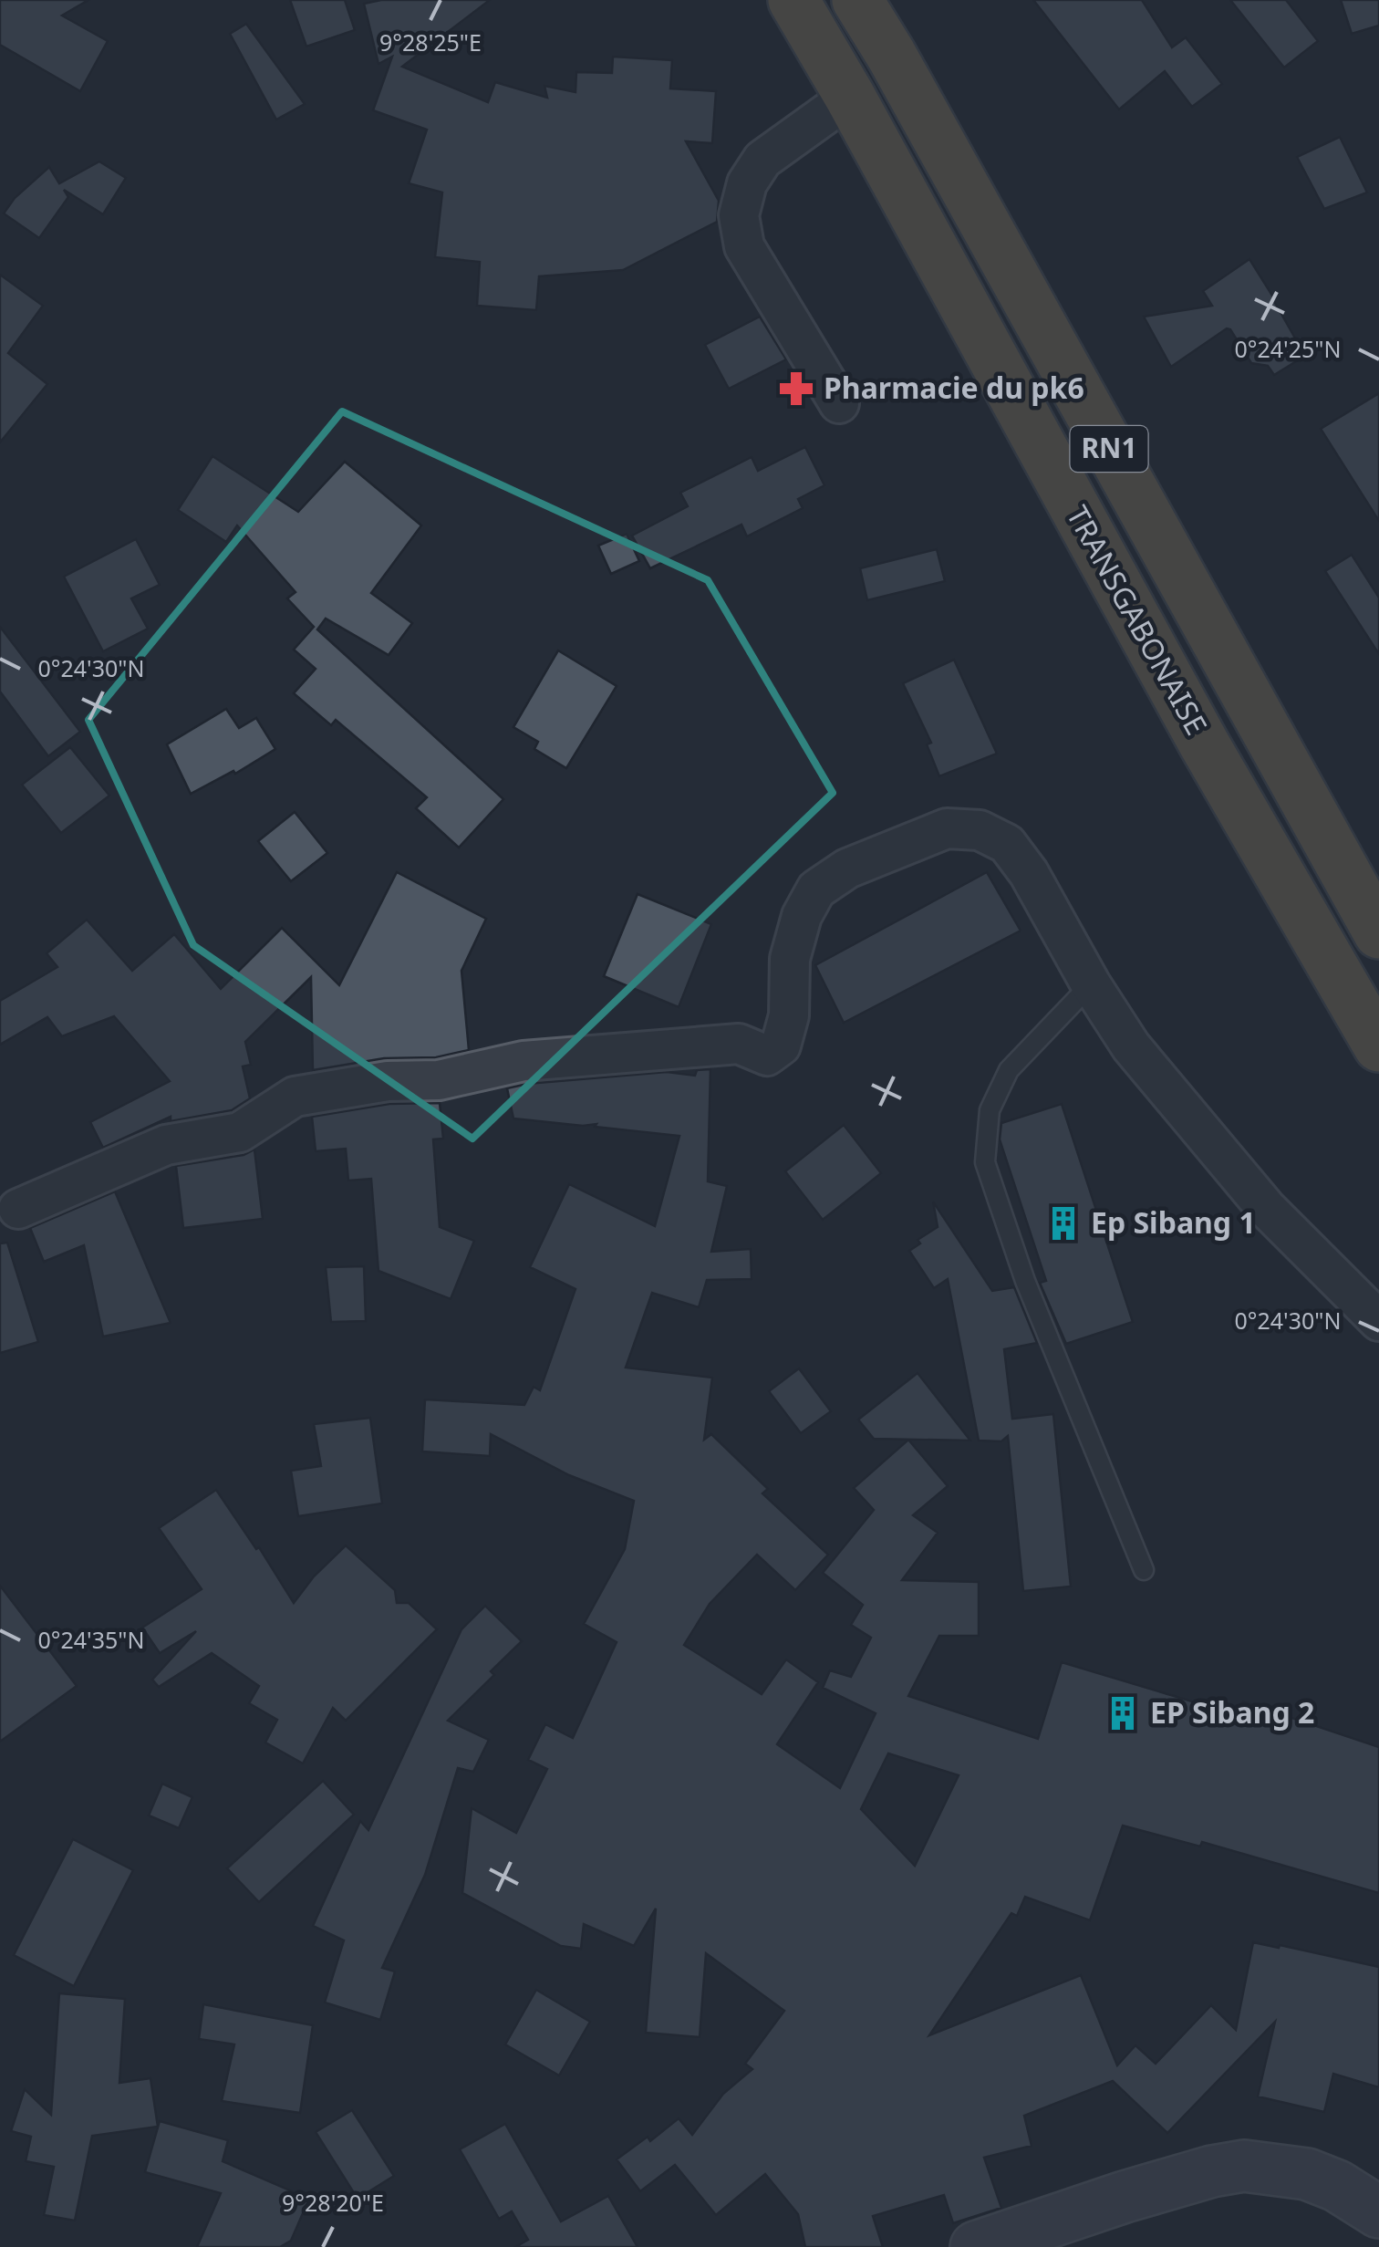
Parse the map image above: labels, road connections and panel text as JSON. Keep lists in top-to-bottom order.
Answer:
{
  "streets": {
    "highway": ["RN1", "TRANSGABONAISE"]
  },
  "places": {
    "pharmacy": ["Pharmacie du pk6"],
    "building": ["Ep Sibang 1", "EP Sibang 2"]
  },
  "coordinates": [
    "9°28'25\"E",
    "0°24'25\"N",
    "0°24'30\"N",
    "0°24'35\"N",
    "9°28'20\"E"
  ]
}
